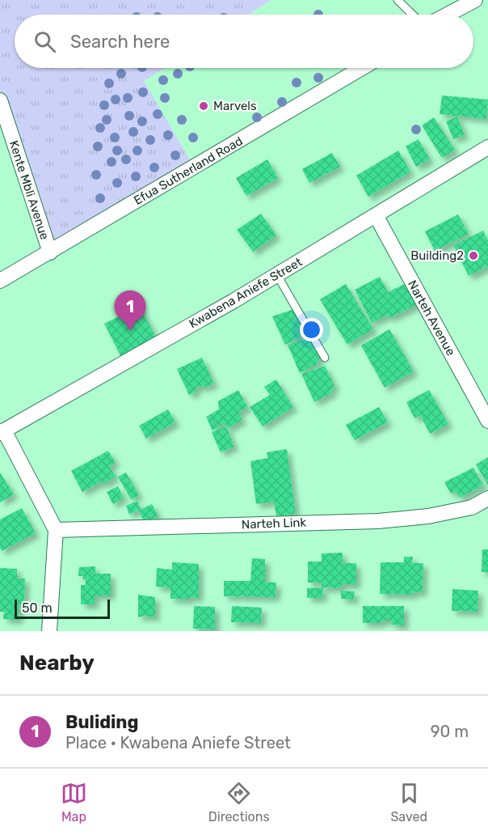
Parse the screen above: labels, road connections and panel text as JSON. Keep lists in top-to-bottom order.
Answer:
{
  "streets": {
    "street": [
      "Efua Sutherland Road",
      "Kente Mbli Avenue",
      "Kwabena Aniefe Street",
      "Narteh Avenue",
      "Narteh Link"
    ]
  },
  "crossings": [
    ["Efua Sutherland Road", "Kente Mbli Avenue"],
    ["Kwabena Aniefe Street", "Narteh Avenue"]
  ],
  "places": ["Marvels", "Building2"],
  "scale_bar": "50 m",
  "page": {
    "search": "Search here",
    "pins": "1",
    "scale": "50 m",
    "heading": "Nearby",
    "list": [
      {
        "mark": "1",
        "name": "Buliding",
        "note": "Place · Kwabena Aniefe Street",
        "value": "90 m"
      }
    ],
    "nav": ["Map", "Directions", "Saved"]
  }
}
